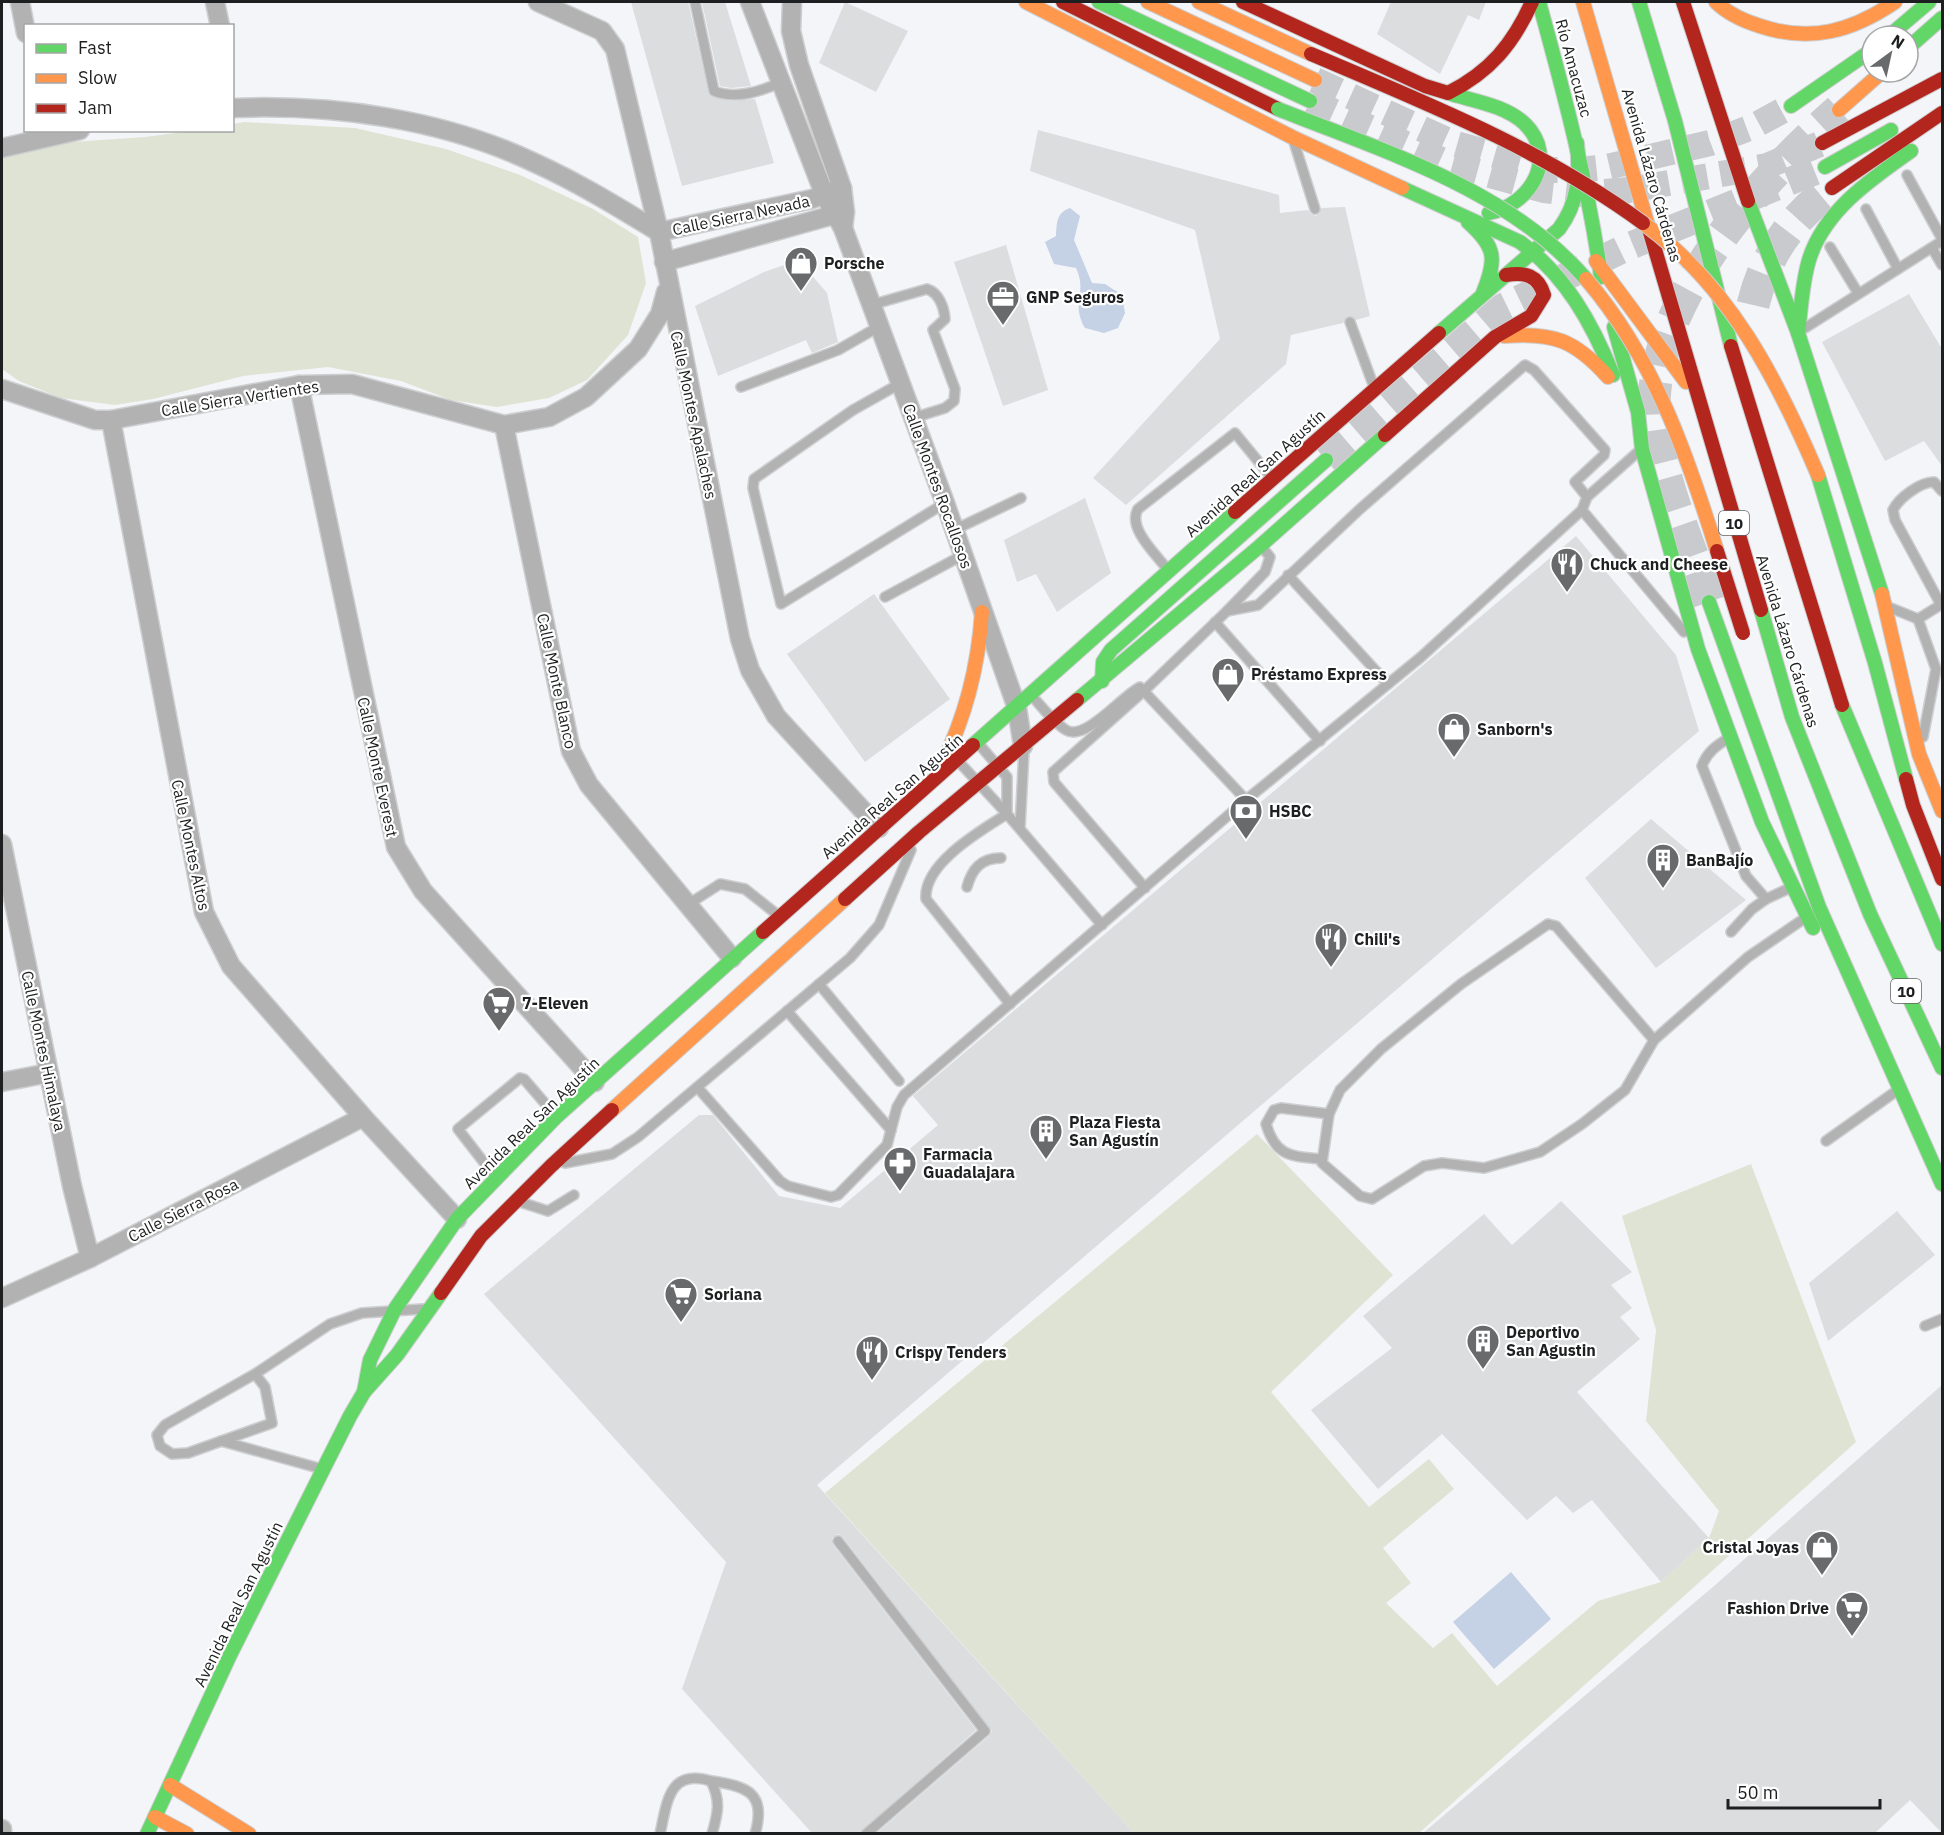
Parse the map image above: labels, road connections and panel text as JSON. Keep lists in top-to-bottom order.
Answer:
{
  "streets": {
    "main road": [
      "Río Amacuzac",
      "Avenida Lázaro Cárdenas",
      "Avenida Real San Agustín",
      "10"
    ],
    "street": [
      "Calle Sierra Nevada",
      "Calle Sierra Vertientes",
      "Calle Montes Apalaches",
      "Calle Montes Rocallosos",
      "Calle Monte Blanco",
      "Calle Monte Everest",
      "Calle Montes Altos",
      "Calle Montes Himalaya",
      "Calle Sierra Rosa"
    ]
  },
  "crossings": [
    ["Río Amacuzac", "Avenida Real San Agustín"],
    ["Calle Sierra Nevada", "Calle Montes Apalaches"],
    ["Calle Sierra Nevada", "Calle Montes Rocallosos"],
    ["Calle Sierra Vertientes", "Calle Montes Apalaches"],
    ["Calle Sierra Vertientes", "Calle Monte Blanco"],
    ["Calle Sierra Vertientes", "Calle Monte Everest"],
    ["Calle Sierra Vertientes", "Calle Montes Altos"],
    ["Calle Montes Apalaches", "Avenida Real San Agustín"],
    ["Avenida Real San Agustín", "Calle Montes Rocallosos"],
    ["Avenida Real San Agustín", "Calle Monte Blanco"],
    ["Avenida Real San Agustín", "Calle Monte Everest"],
    ["Avenida Real San Agustín", "Calle Montes Altos"],
    ["Calle Montes Altos", "Calle Sierra Rosa"],
    ["Calle Montes Himalaya", "Calle Sierra Rosa"]
  ],
  "places": {
    "shop": [
      "Porsche",
      "Préstamo Express",
      "Sanborn's",
      "Cristal Joyas"
    ],
    "office": ["GNP Seguros"],
    "restaurant": ["Chuck and Cheese", "Chili's", "Crispy Tenders"],
    "bank": ["HSBC"],
    "building": ["BanBajío", "Plaza Fiesta San Agustín", "Deportivo San Agustin"],
    "supermarket": ["7-Eleven", "Soriana", "Fashion Drive"],
    "pharmacy": ["Farmacia Guadalajara"]
  },
  "legend": ["Fast", "Slow", "Jam"],
  "scale_bar": "50 m",
  "north": "top right"
}
